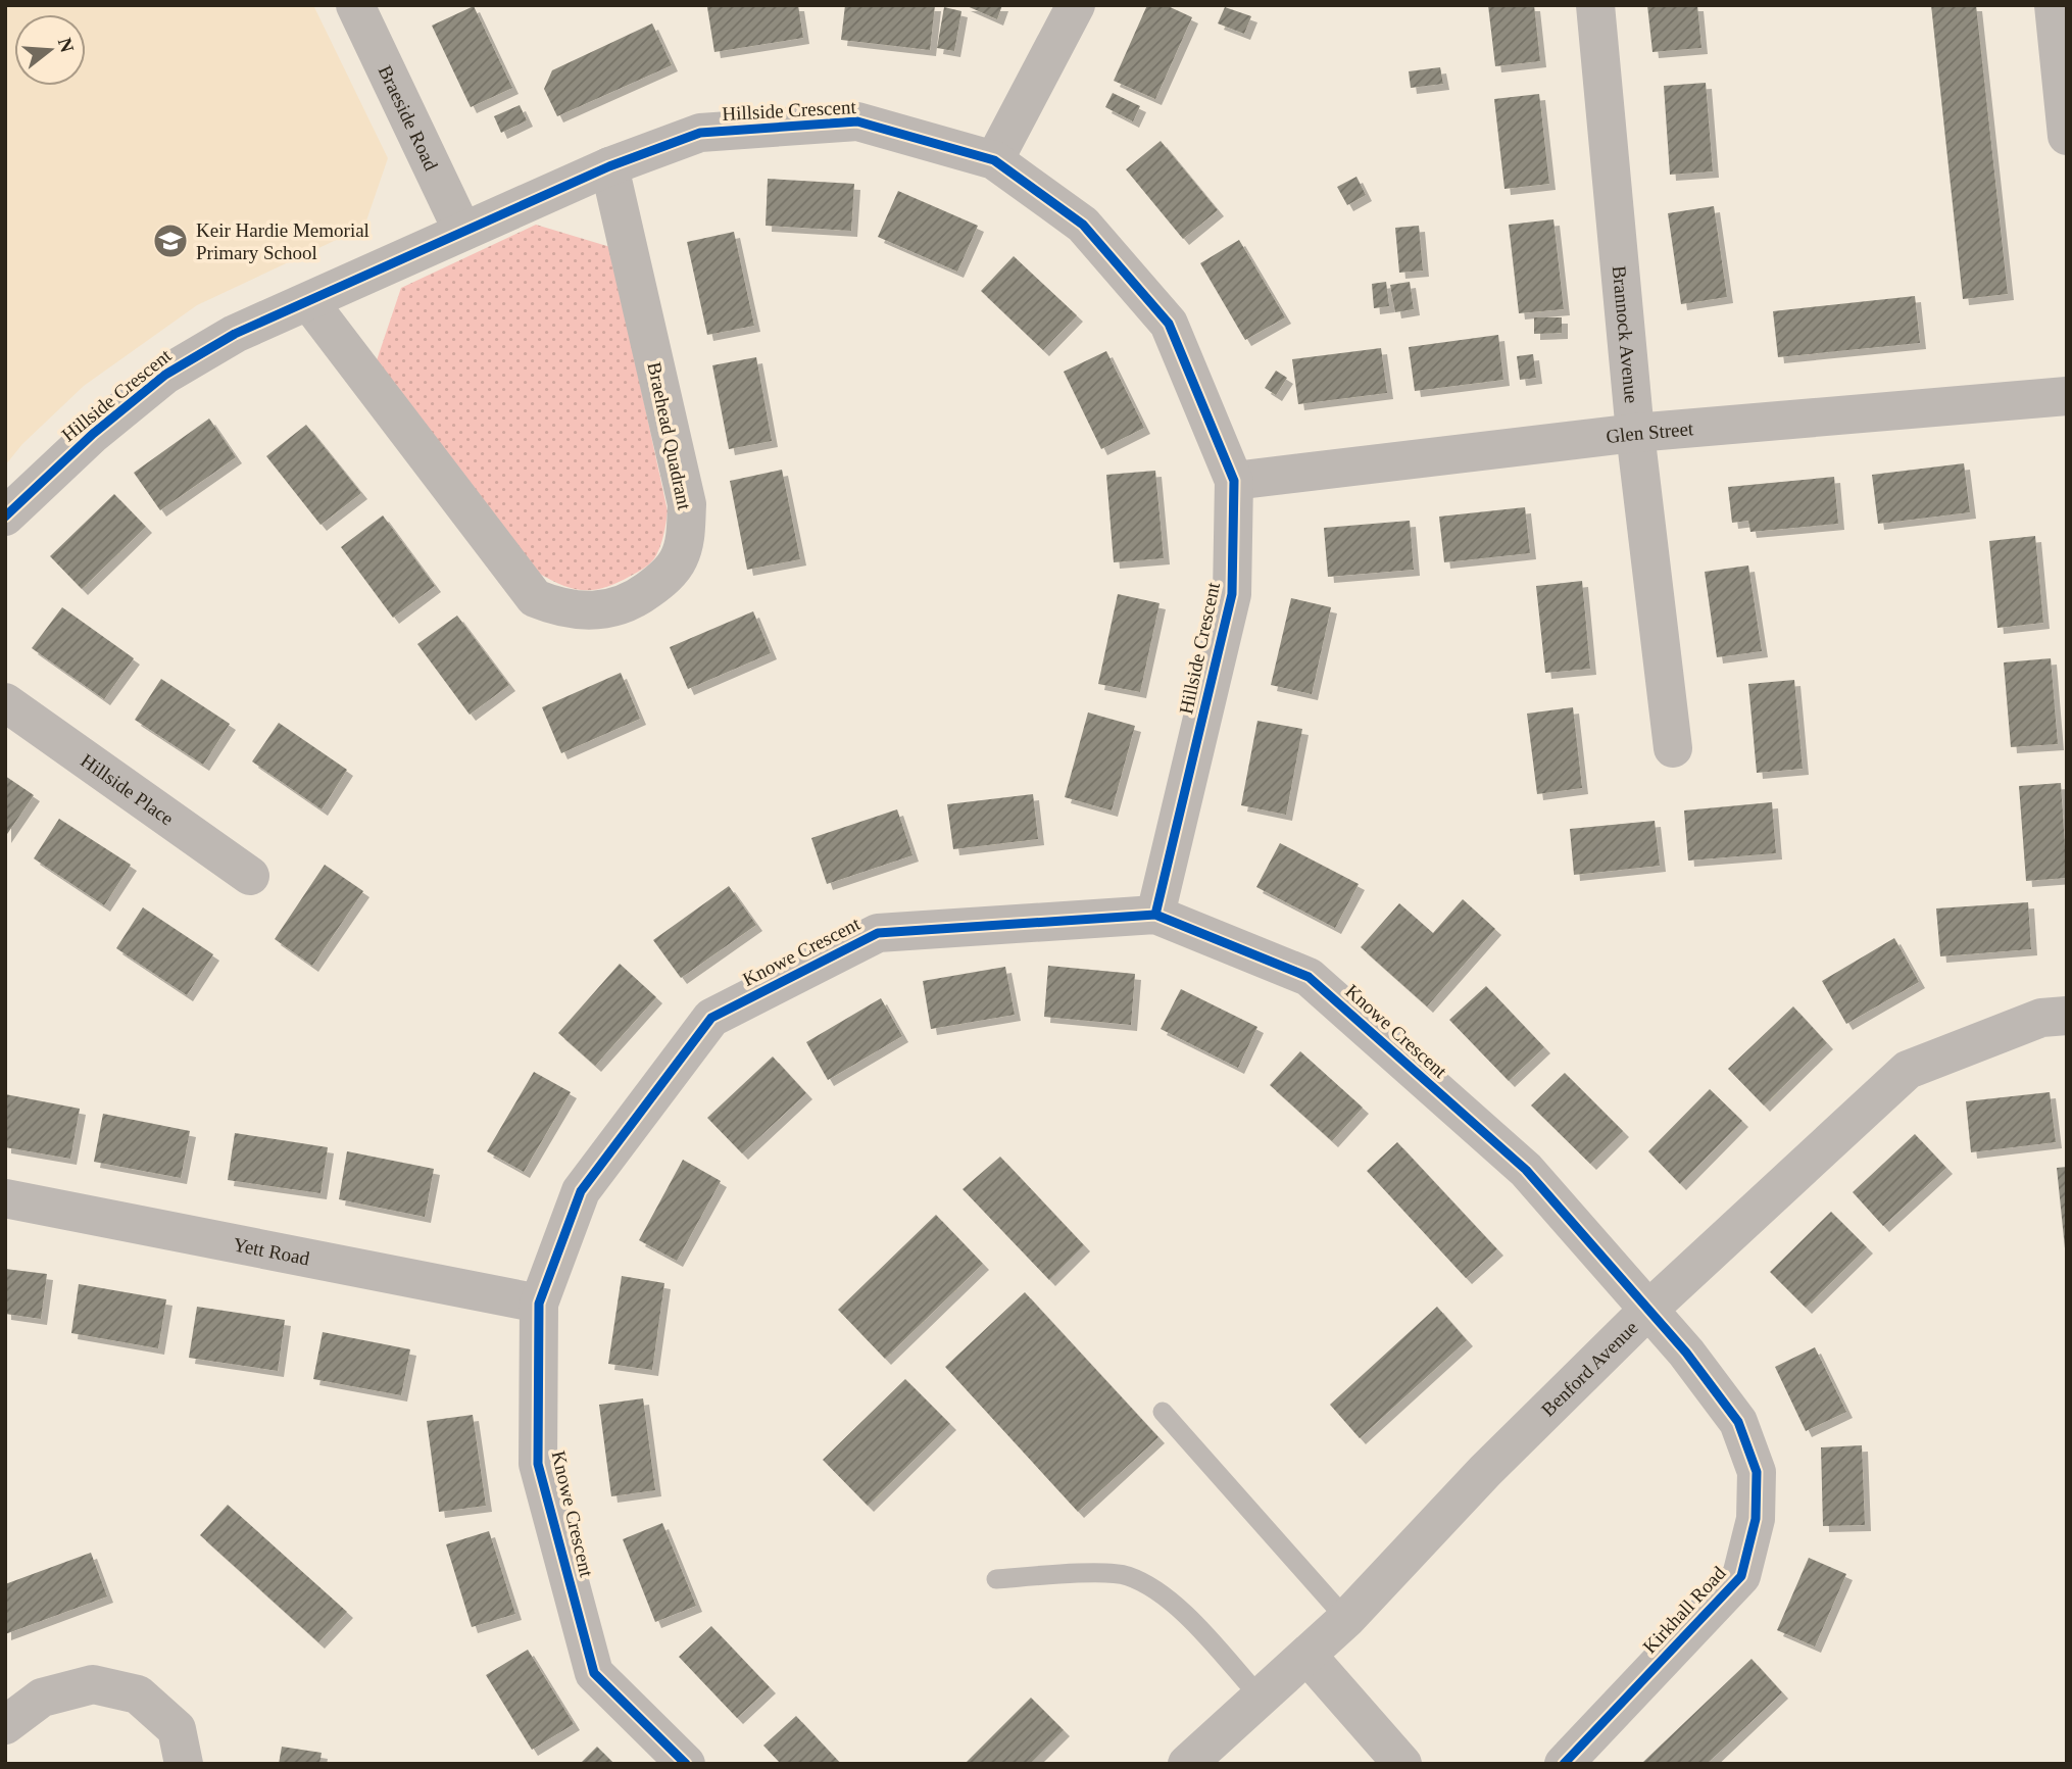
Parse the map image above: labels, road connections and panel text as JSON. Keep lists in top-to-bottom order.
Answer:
{
  "streets": {
    "street": [
      "Hillside Crescent",
      "Braeside Road",
      "Brannock Avenue",
      "Glen Street",
      "Braehead Quadrant",
      "Hillside Place",
      "Knowe Crescent",
      "Yett Road",
      "Benford Avenue",
      "Kirkhall Road"
    ]
  },
  "crossings": [
    ["Hillside Crescent", "Braeside Road"],
    ["Hillside Crescent", "Glen Street"],
    ["Hillside Crescent", "Braehead Quadrant"],
    ["Hillside Crescent", "Knowe Crescent"],
    ["Brannock Avenue", "Glen Street"],
    ["Knowe Crescent", "Yett Road"],
    ["Knowe Crescent", "Benford Avenue"],
    ["Knowe Crescent", "Kirkhall Road"],
    ["Benford Avenue", "Kirkhall Road"]
  ],
  "places": {
    "school or university": ["Keir Hardie Memorial Primary School"]
  },
  "north": "right"
}
